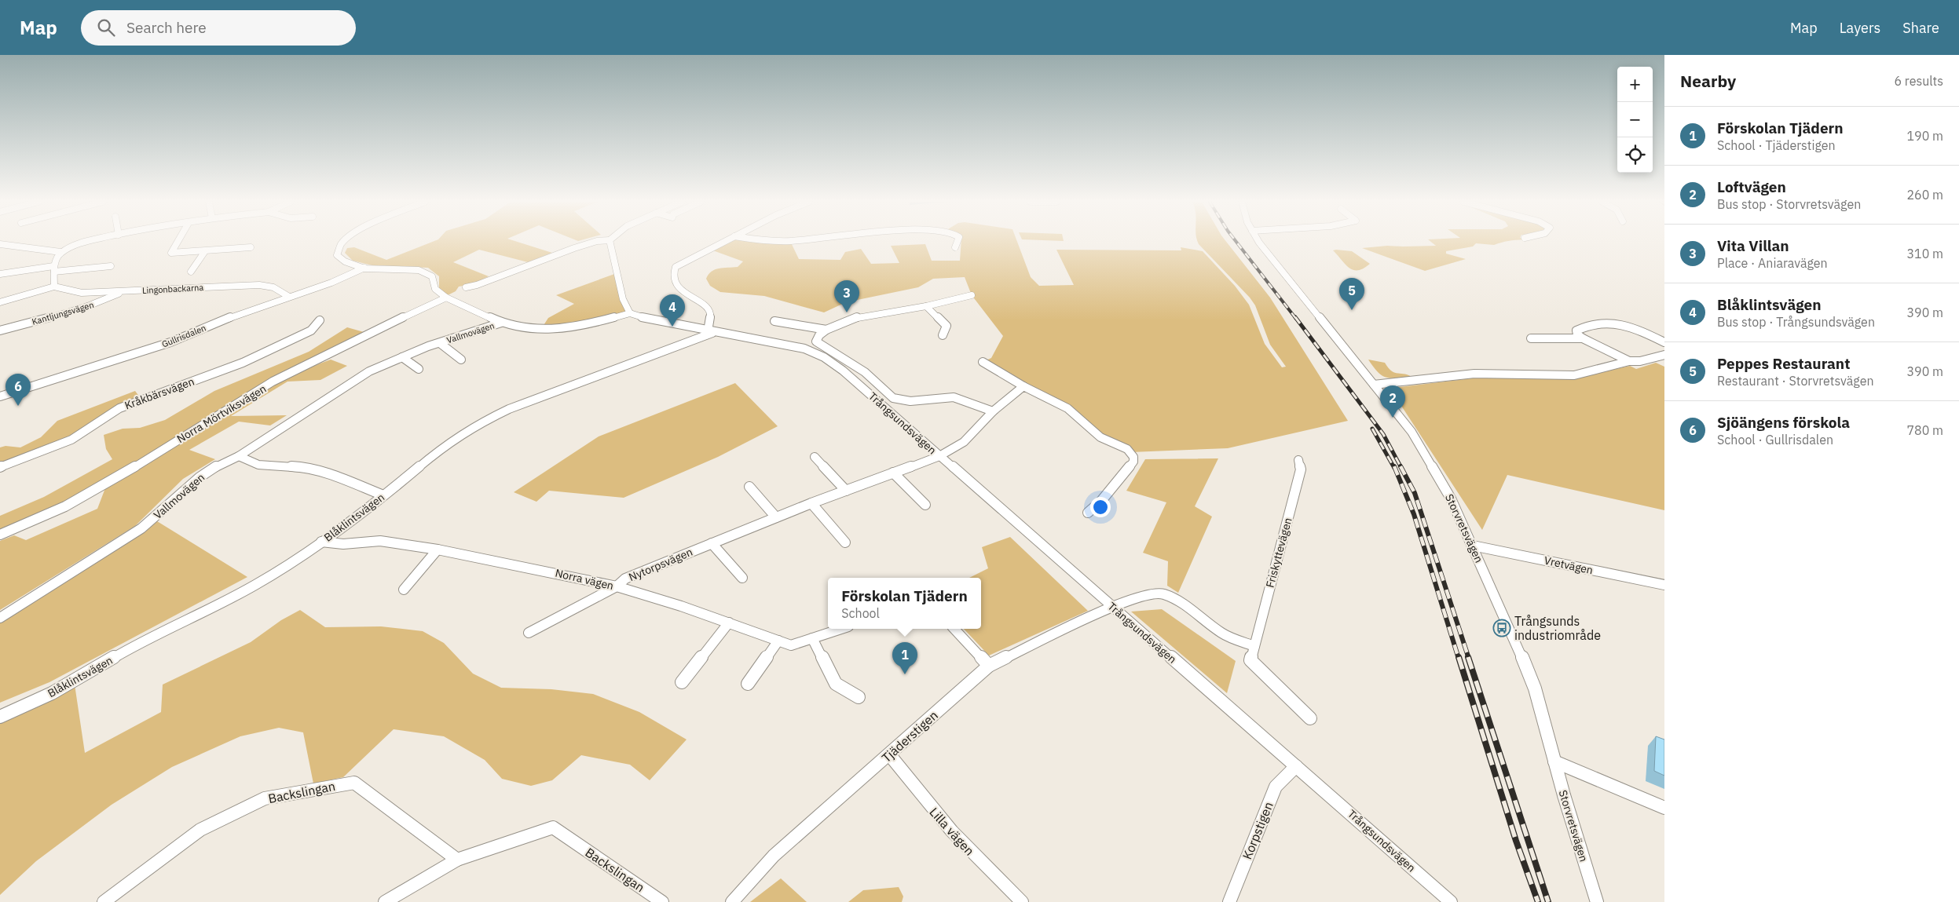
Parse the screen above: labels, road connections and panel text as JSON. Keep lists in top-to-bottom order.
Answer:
{
  "streets": {
    "street": [
      "Lingonbackarna",
      "Kantljungsvägen",
      "Vallmovägen",
      "Gullrisdalen",
      "Kråkbärsvägen",
      "Norra Mörtviksvägen",
      "Trångsundsvägen",
      "Blåklintsvägen",
      "Storvretsvägen",
      "Friskyttevägen",
      "Nytorpsvägen",
      "Vretvägen",
      "Norra vägen",
      "Tjäderstigen",
      "Backslingan",
      "Korpstigen",
      "Lilla vägen"
    ]
  },
  "crossings": [
    ["Lingonbackarna", "Kantljungsvägen"],
    ["Lingonbackarna", "Gullrisdalen"],
    ["Trångsundsvägen", "Blåklintsvägen"],
    ["Trångsundsvägen", "Nytorpsvägen"],
    ["Trångsundsvägen", "Tjäderstigen"],
    ["Trångsundsvägen", "Korpstigen"],
    ["Blåklintsvägen", "Norra vägen"],
    ["Storvretsvägen", "Vretvägen"],
    ["Nytorpsvägen", "Norra vägen"],
    ["Tjäderstigen", "Lilla vägen"]
  ],
  "places": {
    "bus stop": ["Trångsunds industriområde"]
  },
  "page": {
    "header": "Map",
    "search": "Search here",
    "nav": ["Map", "Layers", "Share"],
    "heading": ["Nearby", "6 results"],
    "map_buttons": ["+", "−"],
    "list": [
      {
        "mark": "1",
        "name": "Förskolan Tjädern",
        "note": "School · Tjäderstigen",
        "value": "190 m"
      },
      {
        "mark": "2",
        "name": "Loftvägen",
        "note": "Bus stop · Storvretsvägen",
        "value": "260 m"
      },
      {
        "mark": "3",
        "name": "Vita Villan",
        "note": "Place · Aniaravägen",
        "value": "310 m"
      },
      {
        "mark": "4",
        "name": "Blåklintsvägen",
        "note": "Bus stop · Trångsundsvägen",
        "value": "390 m"
      },
      {
        "mark": "5",
        "name": "Peppes Restaurant",
        "note": "Restaurant · Storvretsvägen",
        "value": "390 m"
      },
      {
        "mark": "6",
        "name": "Sjöängens förskola",
        "note": "School · Gullrisdalen",
        "value": "780 m"
      }
    ],
    "pins": [
      "5",
      "3",
      "4",
      "6",
      "2",
      "1"
    ],
    "popup": ["Förskolan Tjädern", "School"]
  }
}
